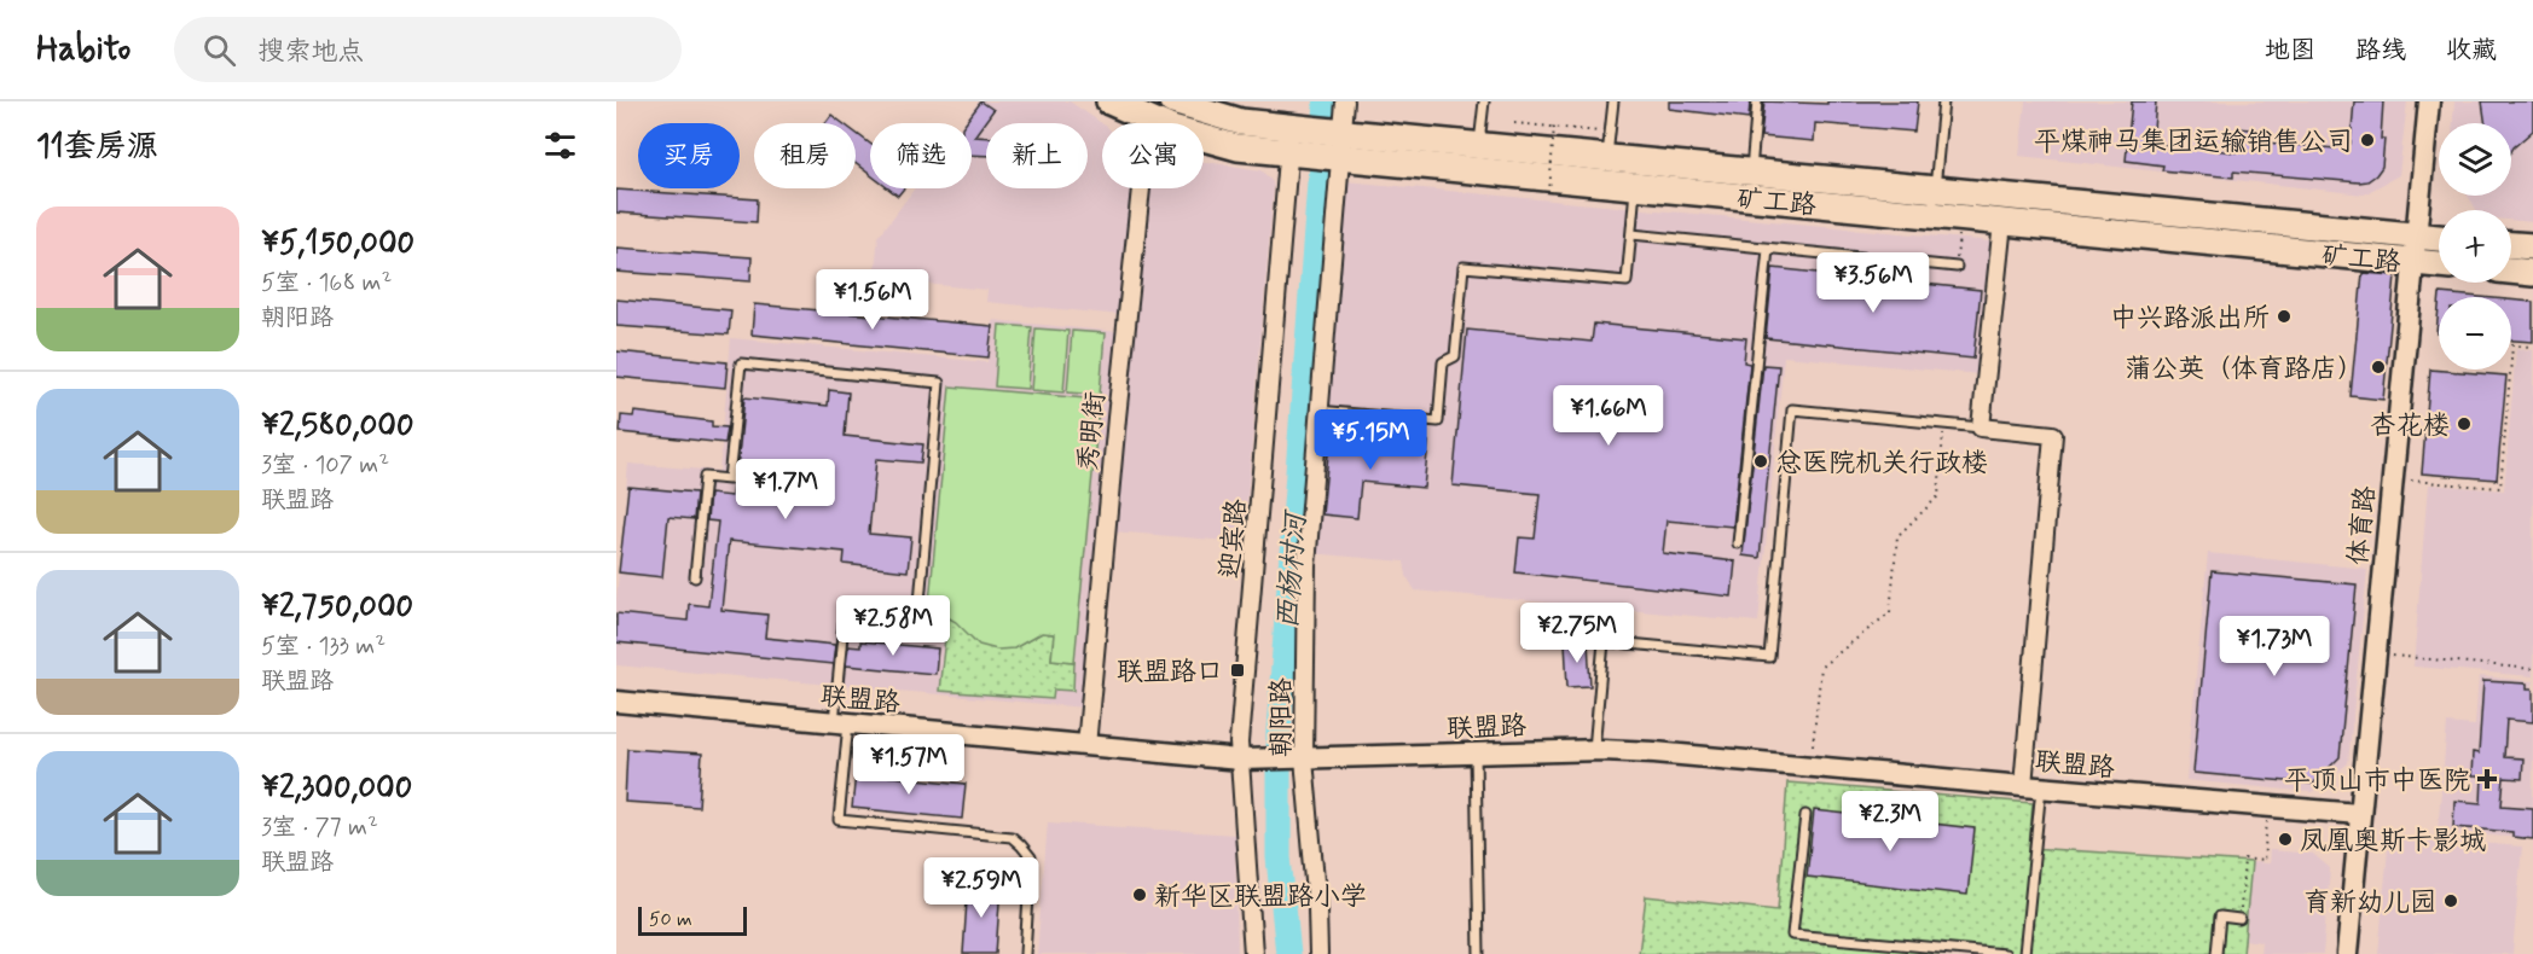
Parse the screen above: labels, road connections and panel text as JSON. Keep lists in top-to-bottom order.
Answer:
{
  "streets": {
    "main road": ["矿工路"],
    "street": [
      "秀明街",
      "体育路",
      "迎宾路",
      "联盟路",
      "朝阳路"
    ]
  },
  "crossings": [
    ["矿工路", "秀明街"],
    ["矿工路", "体育路"],
    ["矿工路", "迎宾路"],
    ["矿工路", "朝阳路"],
    ["秀明街", "联盟路"],
    ["体育路", "联盟路"],
    ["迎宾路", "联盟路"],
    ["联盟路", "朝阳路"]
  ],
  "water": ["西杨村河"],
  "places": {
    "other": [
      "平煤神马集团运输销售公司",
      "中兴路派出所",
      "蒲公英（体育路店）",
      "杏花楼",
      "总医院机关行政楼",
      "凤凰奥斯卡影城",
      "新华区联盟路小学",
      "育新幼儿园"
    ],
    "transit": ["联盟路口"],
    "health": ["平顶山市中医院"]
  },
  "scale_bar": "50 m",
  "page": {
    "header": "Habito",
    "search": "搜索地点",
    "nav": ["地图", "路线", "收藏"],
    "heading": "11套房源",
    "map_buttons": ["+", "−"],
    "chip": [
      "买房",
      "租房",
      "筛选",
      "新上",
      "公寓"
    ],
    "list": [
      {
        "name": "¥5,150,000",
        "note": "5室 · 168 m² · 朝阳路"
      },
      {
        "name": "¥2,580,000",
        "note": "3室 · 107 m² · 联盟路"
      },
      {
        "name": "¥2,750,000",
        "note": "5室 · 133 m² · 联盟路"
      },
      {
        "name": "¥2,300,000",
        "note": "3室 · 77 m² · 联盟路"
      }
    ],
    "price": [
      "¥3.56M",
      "¥1.56M",
      "¥1.66M",
      "¥5.15M",
      "¥1.7M",
      "¥2.58M",
      "¥2.75M",
      "¥1.73M",
      "¥1.57M",
      "¥2.3M",
      "¥2.59M"
    ],
    "scale": "50 m"
  }
}
